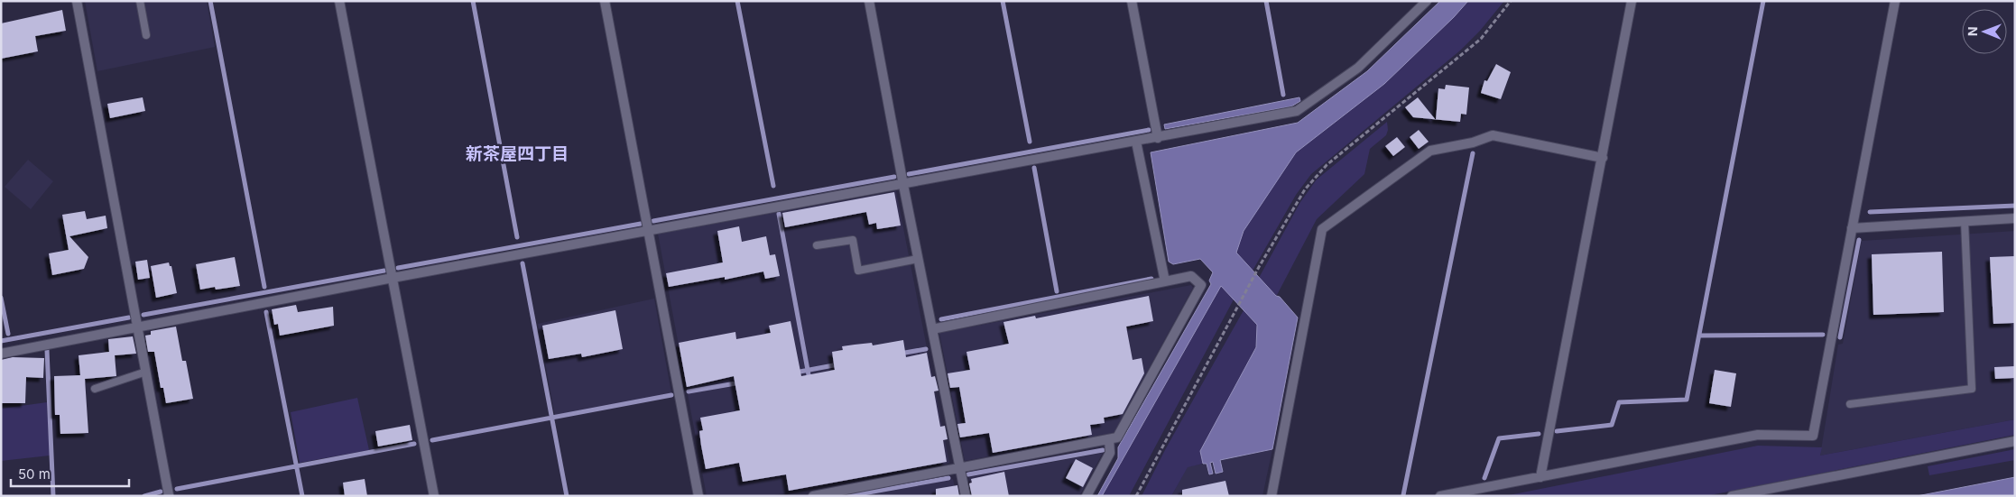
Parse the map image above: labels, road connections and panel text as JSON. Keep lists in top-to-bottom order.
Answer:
{
  "districts": ["新茶屋四丁目"],
  "scale_bar": "50 m",
  "north": "left"
}
